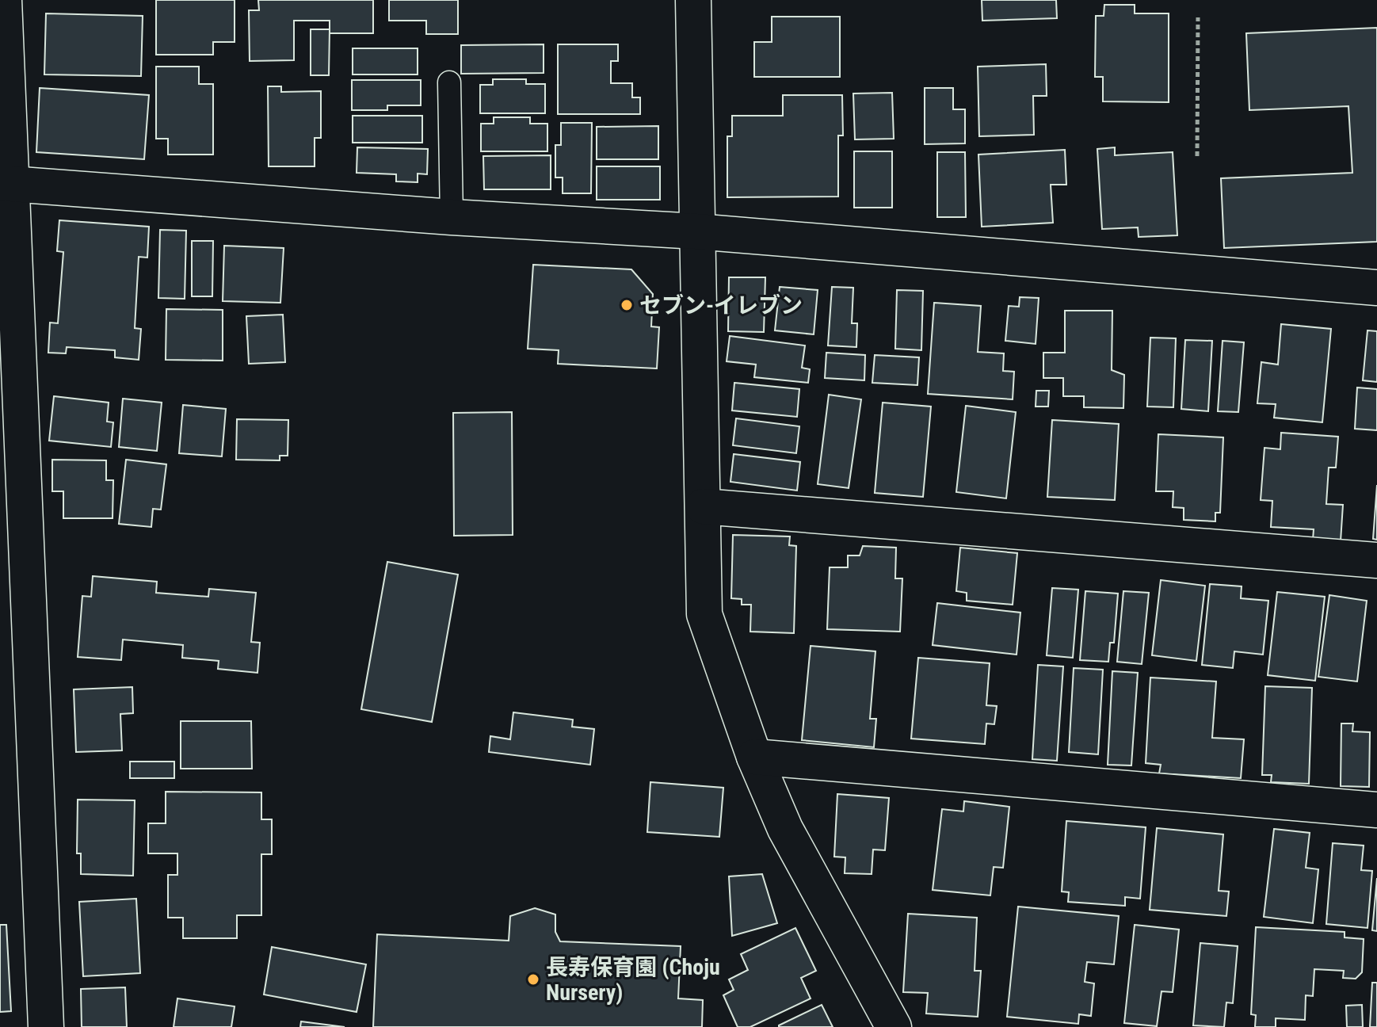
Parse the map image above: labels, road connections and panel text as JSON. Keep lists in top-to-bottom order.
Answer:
{
  "places": ["セブン-イレブン", "長寿保育園 (Choju Nursery)"]
}
